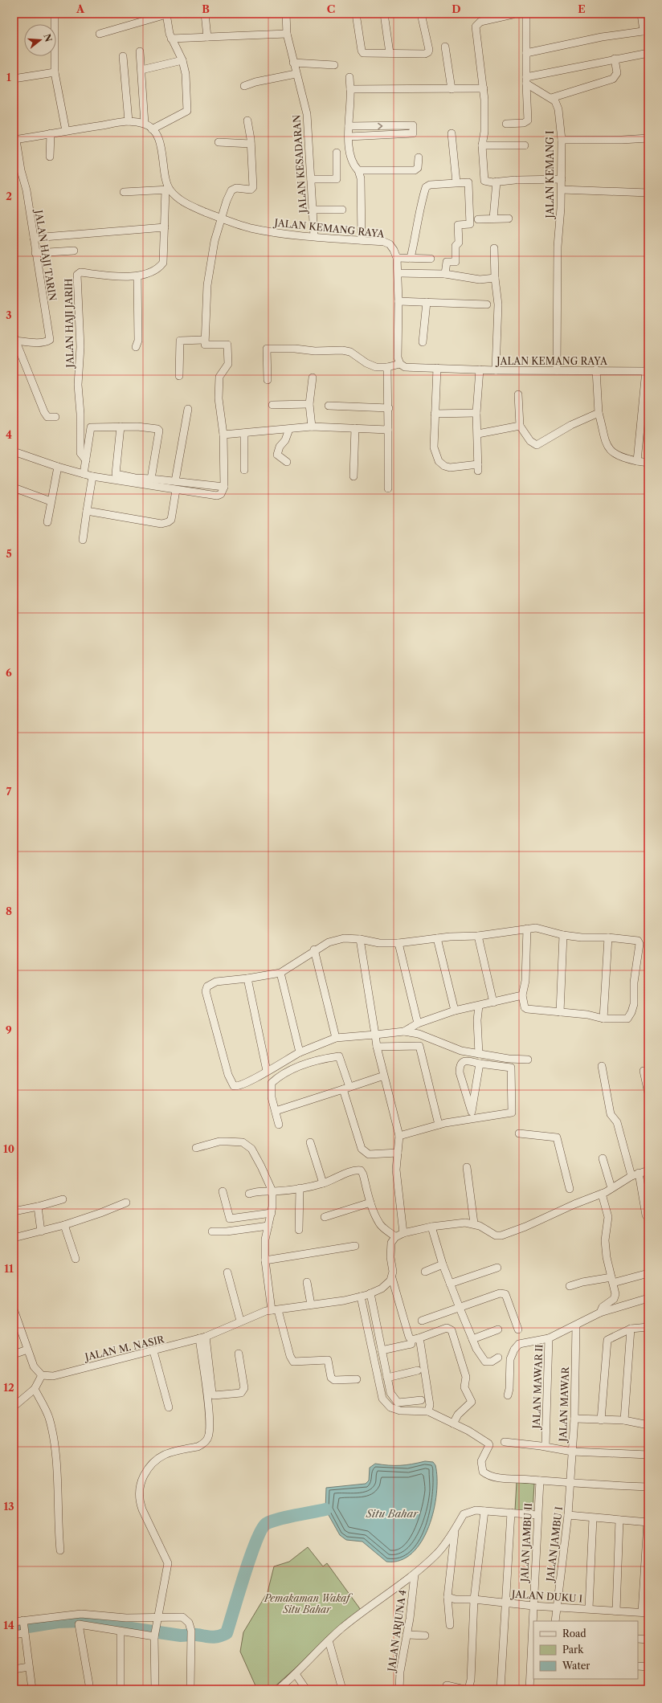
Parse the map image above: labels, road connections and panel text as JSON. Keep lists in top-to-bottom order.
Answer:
{
  "streets": {
    "street": [
      "JALAN KESADARAN",
      "JALAN KEMANG I",
      "JALAN KEMANG RAYA",
      "JALAN HAJI TARIN",
      "JALAN HAJI JARIH",
      "JALAN M. NASIR",
      "JALAN MAWAR II",
      "JALAN MAWAR",
      "JALAN JAMBU II",
      "JALAN JAMBU I",
      "JALAN DUKU I",
      "JALAN ARJUNA 4"
    ]
  },
  "crossings": [
    ["JALAN KESADARAN", "JALAN KEMANG RAYA"],
    ["JALAN KEMANG I", "JALAN KEMANG RAYA"],
    ["JALAN KEMANG RAYA", "JALAN HAJI TARIN"],
    ["JALAN KEMANG RAYA", "JALAN HAJI JARIH"],
    ["JALAN MAWAR II", "JALAN MAWAR"],
    ["JALAN MAWAR", "JALAN JAMBU I"],
    ["JALAN JAMBU II", "JALAN DUKU I"],
    ["JALAN JAMBU I", "JALAN DUKU I"]
  ],
  "water": ["Situ Bahar"],
  "parks": ["Pemakaman Wakaf Situ Bahar"],
  "legend": ["Road", "Park", "Water"],
  "north": "right",
  "grid": {
    "columns": [
      "A",
      "B",
      "C",
      "D",
      "E"
    ],
    "rows": [
      "1",
      "2",
      "3",
      "4",
      "5",
      "6",
      "7",
      "8",
      "9",
      "10",
      "11",
      "12",
      "13",
      "14"
    ]
  }
}
